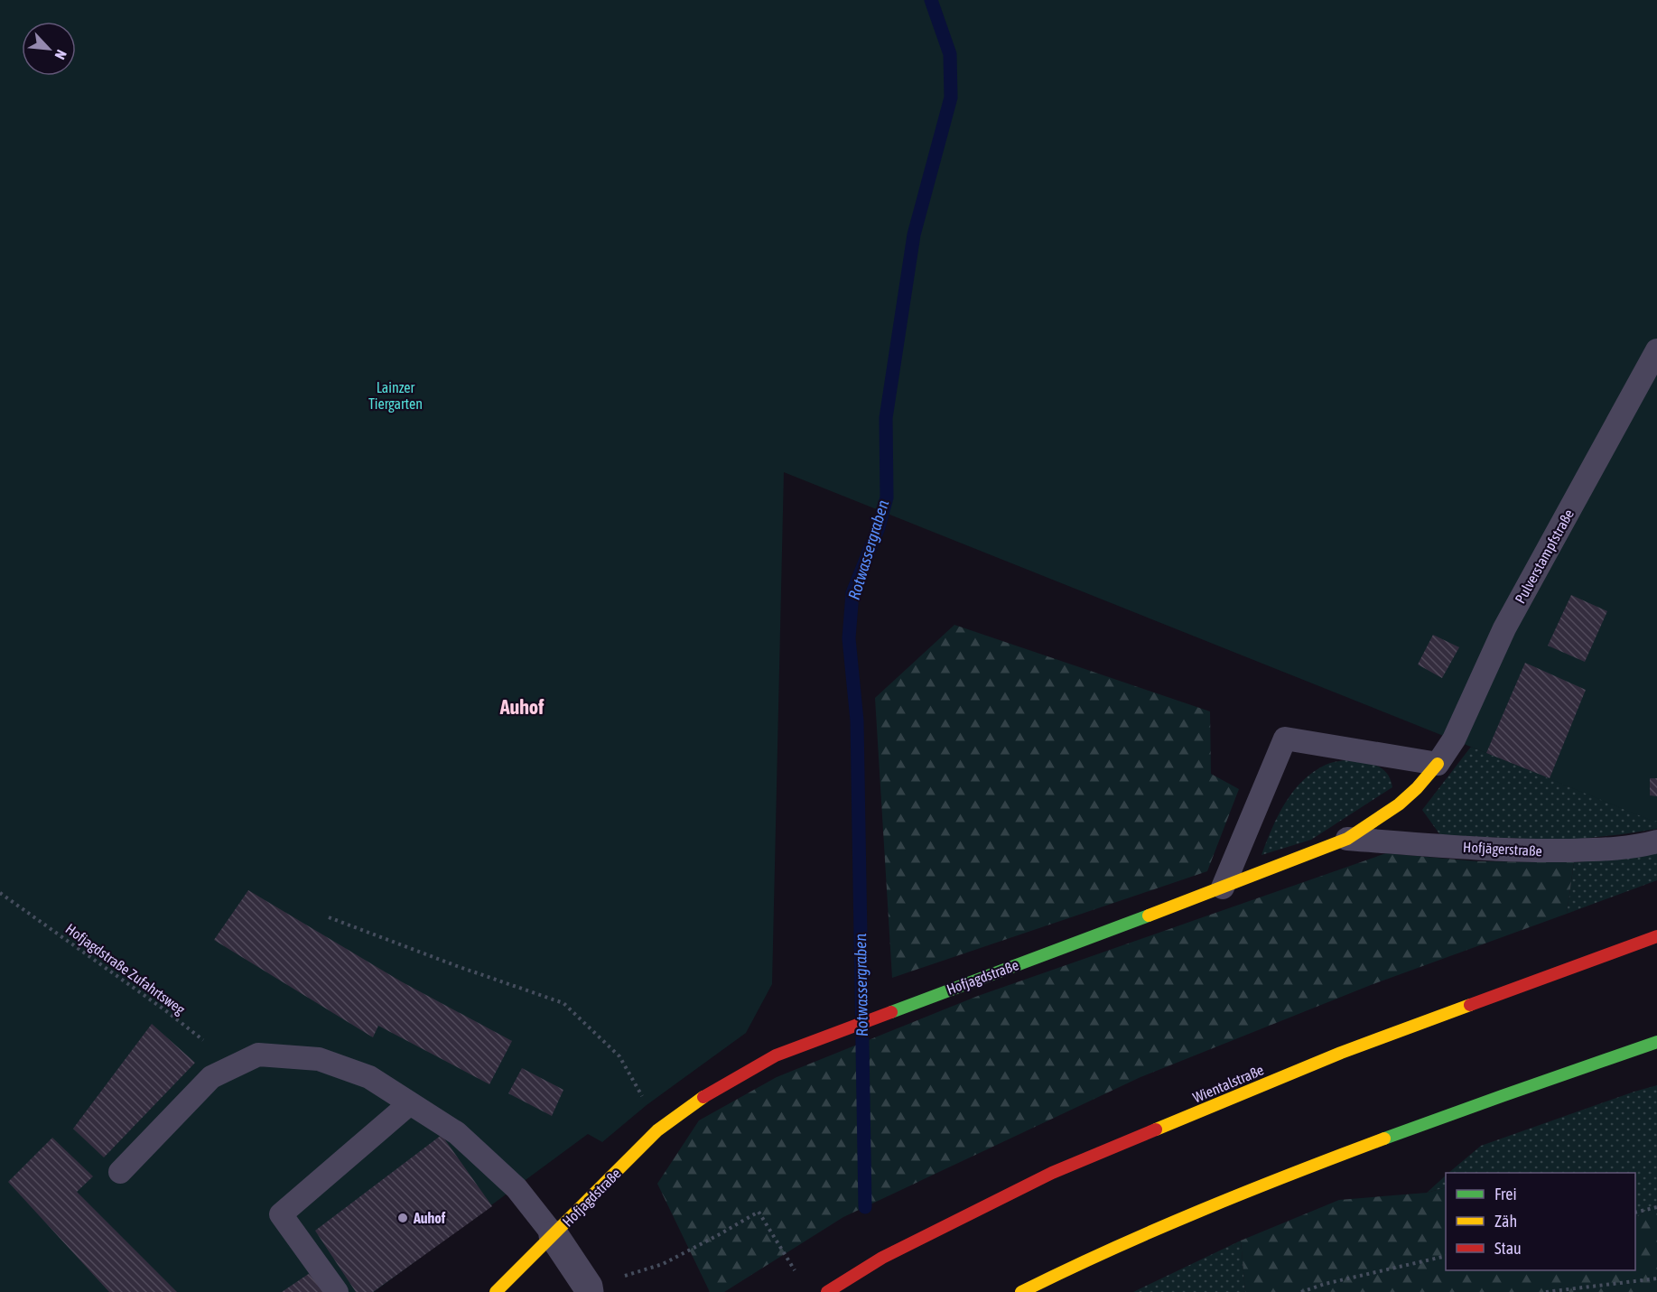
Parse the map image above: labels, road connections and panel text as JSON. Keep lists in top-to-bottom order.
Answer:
{
  "streets": {
    "main road": ["Hofjagdstraße", "Wientalstraße"],
    "lane": ["Pulverstampfstraße", "Hofjägerstraße"],
    "path": ["Hofjagdstraße Zufahrtsweg"]
  },
  "crossings": [
    ["Pulverstampfstraße", "Hofjagdstraße"],
    ["Hofjägerstraße", "Hofjagdstraße"]
  ],
  "districts": ["Auhof"],
  "water": ["Rotwassergraben"],
  "parks": ["Lainzer Tiergarten"],
  "places": ["Auhof"],
  "legend": ["Frei", "Zäh", "Stau"],
  "north": "bottom right"
}
